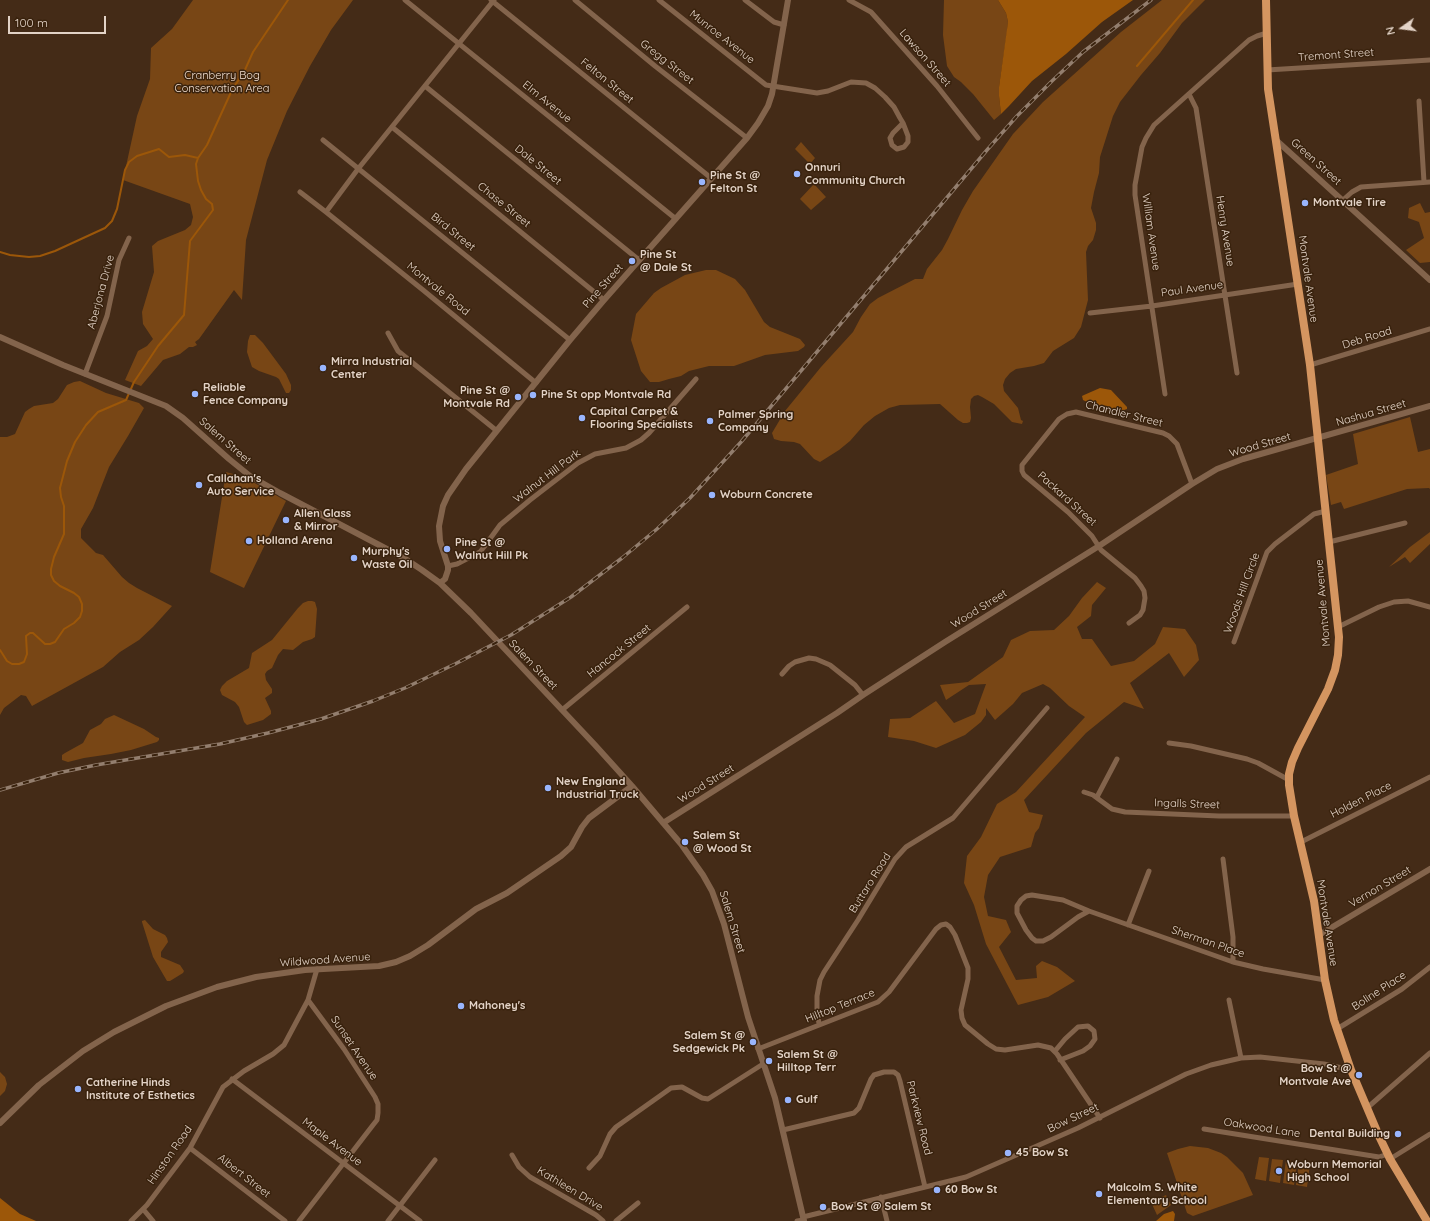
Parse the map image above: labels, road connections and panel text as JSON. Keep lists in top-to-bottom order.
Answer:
{
  "streets": {
    "main road": ["Montvale Avenue"],
    "street": [
      "Munroe Avenue",
      "Tremont Street",
      "Lawson Street",
      "Gregg Street",
      "Felton Street",
      "Elm Avenue",
      "Green Street",
      "Dale Street",
      "Chase Street",
      "Henry Avenue",
      "Bird Street",
      "William Avenue",
      "Pine Street",
      "Montvale Road",
      "Paul Avenue",
      "Aberjona Drive",
      "Deb Road",
      "Nashua Street",
      "Chandler Street",
      "Salem Street",
      "Wood Street",
      "Walnut Hill Park",
      "Packard Street",
      "Woods Hill Circle",
      "Hancock Street",
      "Holden Place",
      "Ingalls Street",
      "Buttaro Road",
      "Vernon Street",
      "Sherman Place",
      "Wildwood Avenue",
      "Boline Place",
      "Hilltop Terrace",
      "Sunset Avenue",
      "Parkview Road",
      "Bow Street",
      "Oakwood Lane",
      "Maple Avenue",
      "Hinston Road",
      "Albert Street",
      "Kathleen Drive"
    ]
  },
  "crossings": [
    ["Munroe Avenue", "Pine Street"],
    ["Tremont Street", "Montvale Avenue"],
    ["Gregg Street", "Pine Street"],
    ["Felton Street", "Pine Street"],
    ["Elm Avenue", "Pine Street"],
    ["Green Street", "Montvale Avenue"],
    ["Dale Street", "Pine Street"],
    ["Chase Street", "Pine Street"],
    ["Henry Avenue", "William Avenue"],
    ["Henry Avenue", "Paul Avenue"],
    ["Bird Street", "Pine Street"],
    ["William Avenue", "Montvale Avenue"],
    ["William Avenue", "Paul Avenue"],
    ["Montvale Avenue", "Paul Avenue"],
    ["Montvale Avenue", "Deb Road"],
    ["Montvale Avenue", "Nashua Street"],
    ["Montvale Avenue", "Wood Street"],
    ["Montvale Avenue", "Woods Hill Circle"],
    ["Montvale Avenue", "Holden Place"],
    ["Montvale Avenue", "Ingalls Street"],
    ["Montvale Avenue", "Vernon Street"],
    ["Montvale Avenue", "Sherman Place"],
    ["Montvale Avenue", "Boline Place"],
    ["Montvale Avenue", "Bow Street"],
    ["Montvale Avenue", "Oakwood Lane"],
    ["Pine Street", "Montvale Road"],
    ["Pine Street", "Walnut Hill Park"],
    ["Aberjona Drive", "Salem Street"],
    ["Nashua Street", "Wood Street"],
    ["Chandler Street", "Wood Street"],
    ["Chandler Street", "Packard Street"],
    ["Salem Street", "Wood Street"],
    ["Salem Street", "Hancock Street"],
    ["Salem Street", "Wildwood Avenue"],
    ["Salem Street", "Hilltop Terrace"],
    ["Salem Street", "Parkview Road"],
    ["Salem Street", "Bow Street"],
    ["Wood Street", "Packard Street"],
    ["Buttaro Road", "Hilltop Terrace"],
    ["Wildwood Avenue", "Hinston Road"],
    ["Sunset Avenue", "Maple Avenue"],
    ["Sunset Avenue", "Hinston Road"],
    ["Parkview Road", "Bow Street"],
    ["Maple Avenue", "Hinston Road"],
    ["Hinston Road", "Albert Street"]
  ],
  "parks": ["Cranberry Bog Conservation Area"],
  "places": [
    "Onnuri Community Church",
    "Pine St @ Felton St",
    "Montvale Tire",
    "Pine St @ Dale St",
    "Mirra Industrial Center",
    "Reliable Fence Company",
    "Pine St opp Montvale Rd",
    "Pine St @ Montvale Rd",
    "Capital Carpet & Flooring Specialists",
    "Palmer Spring Company",
    "Callahan's Auto Service",
    "Woburn Concrete",
    "Allen Glass & Mirror",
    "Holland Arena",
    "Pine St @ Walnut Hill Pk",
    "Murphy's Waste Oil",
    "New England Industrial Truck",
    "Salem St @ Wood St",
    "Mahoney's",
    "Salem St @ Sedgewick Pk",
    "Salem St @ Hilltop Terr",
    "Bow St @ Montvale Ave",
    "Catherine Hinds Institute of Esthetics",
    "Gulf",
    "Dental Building",
    "45 Bow St",
    "Woburn Memorial High School",
    "60 Bow St",
    "Malcolm S. White Elementary School",
    "Bow St @ Salem St"
  ],
  "scale_bar": "100 m",
  "north": "left"
}
